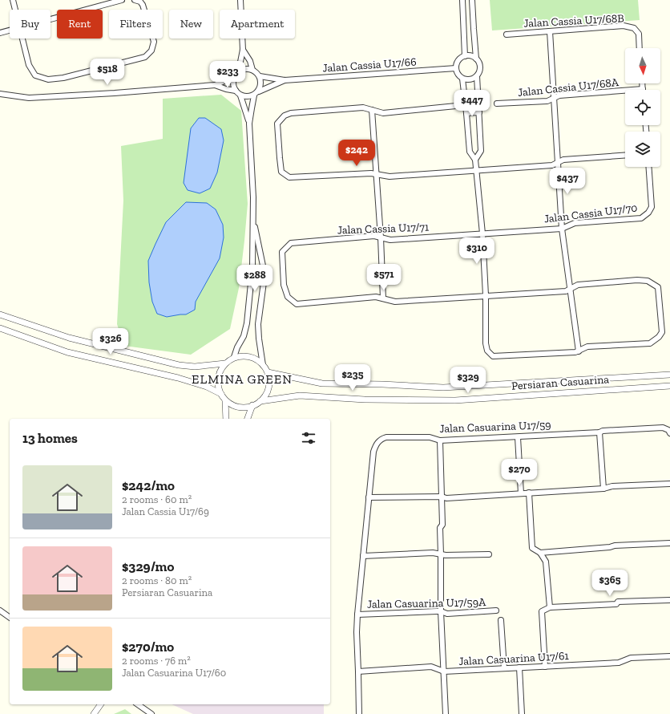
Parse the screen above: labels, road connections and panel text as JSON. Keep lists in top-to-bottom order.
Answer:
{
  "streets": {
    "street": [
      "Jalan Cassia U17/68B",
      "Jalan Cassia U17/66",
      "Jalan Cassia U17/68A",
      "Jalan Cassia U17/70",
      "Jalan Cassia U17/71",
      "Persiaran Casuarina",
      "Jalan Casuarina U17/59",
      "Jalan Casuarina U17/59A",
      "Jalan Casuarina U17/61"
    ]
  },
  "crossings": [
    ["Jalan Cassia U17/70", "Jalan Cassia U17/71"],
    ["Jalan Casuarina U17/59", "Jalan Casuarina U17/59A"],
    ["Jalan Casuarina U17/59", "Jalan Casuarina U17/61"]
  ],
  "districts": ["ELMINA GREEN"],
  "north": "bottom",
  "page": {
    "chip": [
      "Buy",
      "Rent",
      "Filters",
      "New",
      "Apartment"
    ],
    "price": [
      "$518",
      "$233",
      "$447",
      "$242",
      "$437",
      "$310",
      "$571",
      "$288",
      "$326",
      "$235",
      "$329",
      "$270",
      "$365"
    ],
    "heading": "13 homes",
    "list": [
      {
        "name": "$242/mo",
        "note": "2 rooms · 60 m² · Jalan Cassia U17/69"
      },
      {
        "name": "$329/mo",
        "note": "2 rooms · 80 m² · Persiaran Casuarina"
      },
      {
        "name": "$270/mo",
        "note": "2 rooms · 76 m² · Jalan Casuarina U17/60"
      }
    ]
  }
}
